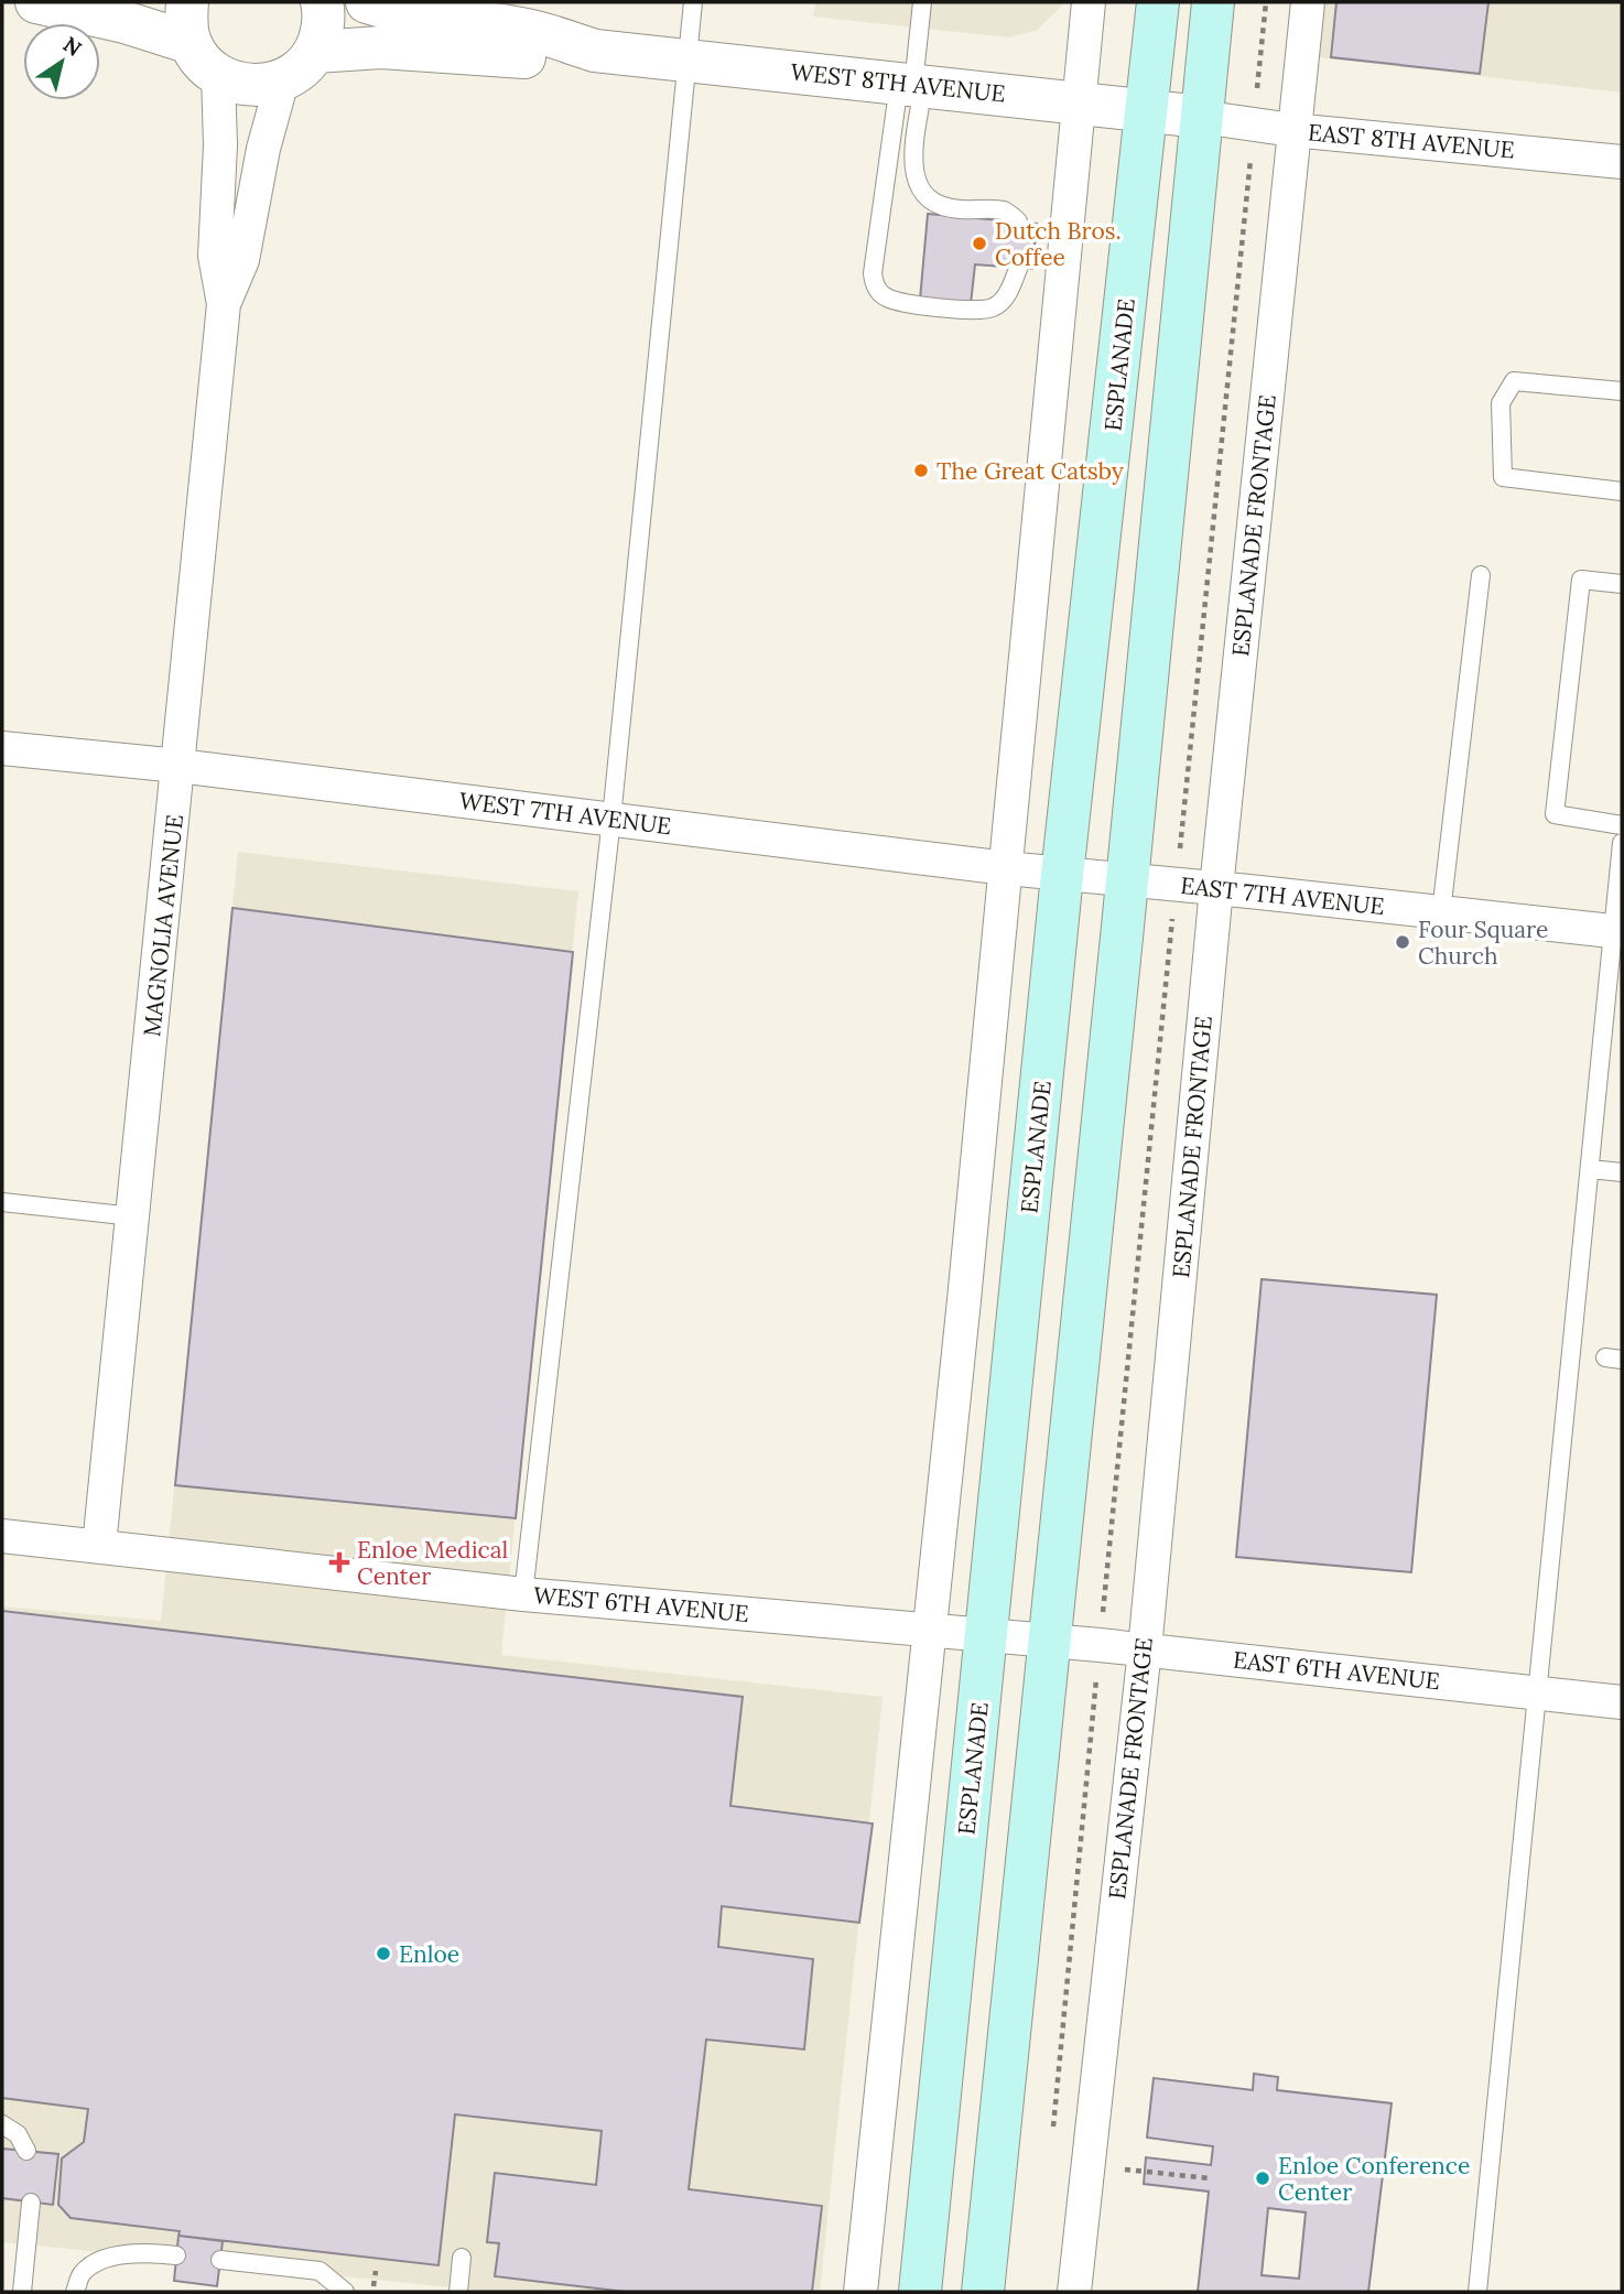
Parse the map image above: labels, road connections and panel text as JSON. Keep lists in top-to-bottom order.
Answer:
{
  "streets": {
    "main road": ["ESPLANADE"],
    "street": [
      "WEST 8TH AVENUE",
      "EAST 8TH AVENUE",
      "ESPLANADE FRONTAGE",
      "WEST 7TH AVENUE",
      "EAST 7TH AVENUE",
      "MAGNOLIA AVENUE",
      "WEST 6TH AVENUE",
      "EAST 6TH AVENUE"
    ]
  },
  "crossings": [
    ["WEST 8TH AVENUE", "EAST 8TH AVENUE"],
    ["WEST 8TH AVENUE", "ESPLANADE"],
    ["EAST 8TH AVENUE", "ESPLANADE FRONTAGE"],
    ["ESPLANADE", "WEST 7TH AVENUE"],
    ["ESPLANADE", "WEST 6TH AVENUE"],
    ["ESPLANADE FRONTAGE", "EAST 7TH AVENUE"],
    ["ESPLANADE FRONTAGE", "EAST 6TH AVENUE"],
    ["WEST 7TH AVENUE", "EAST 7TH AVENUE"],
    ["WEST 7TH AVENUE", "MAGNOLIA AVENUE"],
    ["MAGNOLIA AVENUE", "WEST 6TH AVENUE"],
    ["WEST 6TH AVENUE", "EAST 6TH AVENUE"]
  ],
  "places": {
    "other": [
      "Dutch Bros. Coffee",
      "The Great Catsby",
      "Four Square Church",
      "Enloe",
      "Enloe Conference Center"
    ],
    "health": ["Enloe Medical Center"]
  },
  "north": "top right"
}
